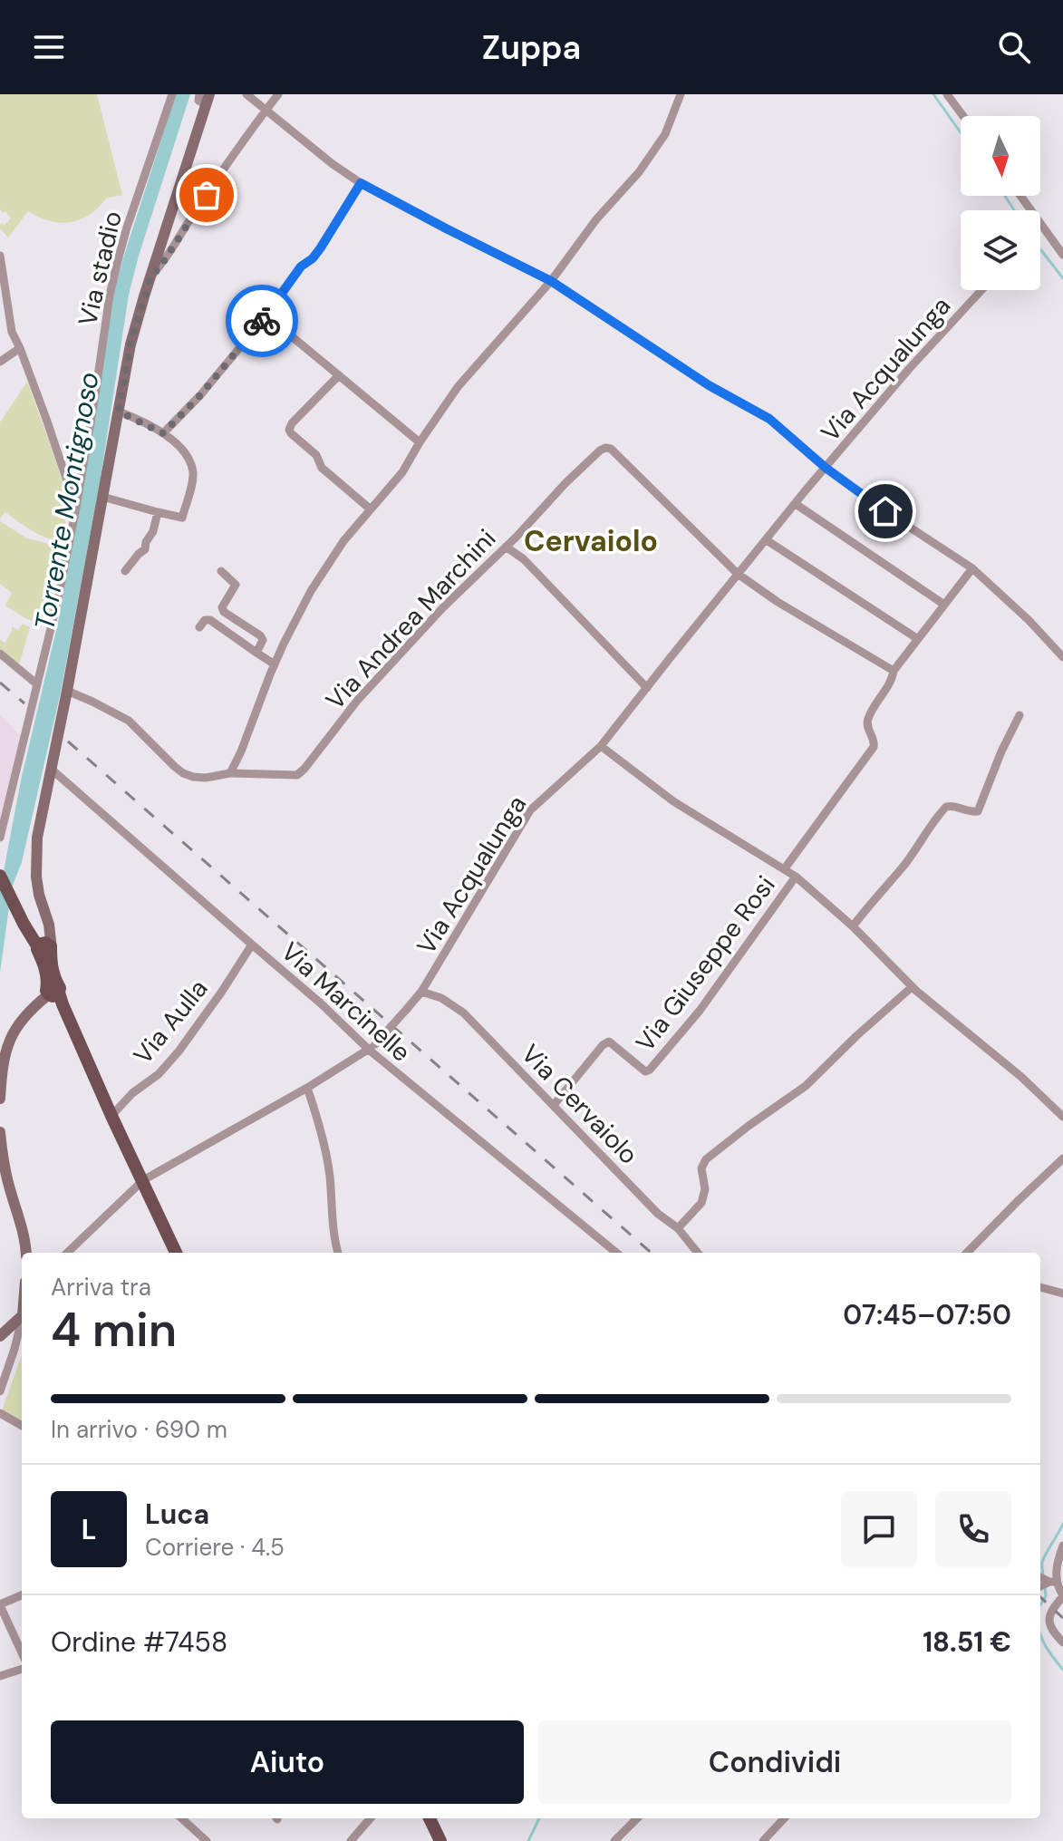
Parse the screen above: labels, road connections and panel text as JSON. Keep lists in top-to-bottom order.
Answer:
{
  "streets": {
    "street": [
      "Via stadio",
      "Via Acqualunga",
      "Via Andrea Marchini",
      "Via Giuseppe Rosi",
      "Via Marcinelle",
      "Via Aulla",
      "Via Cervaiolo"
    ]
  },
  "crossings": [
    ["Via Acqualunga", "Via Andrea Marchini"],
    ["Via Acqualunga", "Via Marcinelle"],
    ["Via Acqualunga", "Via Cervaiolo"],
    ["Via Giuseppe Rosi", "Via Cervaiolo"],
    ["Via Marcinelle", "Via Aulla"]
  ],
  "districts": ["Cervaiolo"],
  "water": ["Torrente Montignoso"],
  "north": "bottom",
  "page": {
    "header": "Zuppa",
    "heading": ["4 min", "Arriva tra", "07:45–07:50"],
    "panel": [
      "Luca",
      "Corriere · 4.5",
      "Ordine #7458",
      "18.51 €"
    ],
    "bar": "In arrivo · 690 m",
    "round": "L",
    "buttons": ["Aiuto", "Condividi"]
  }
}
